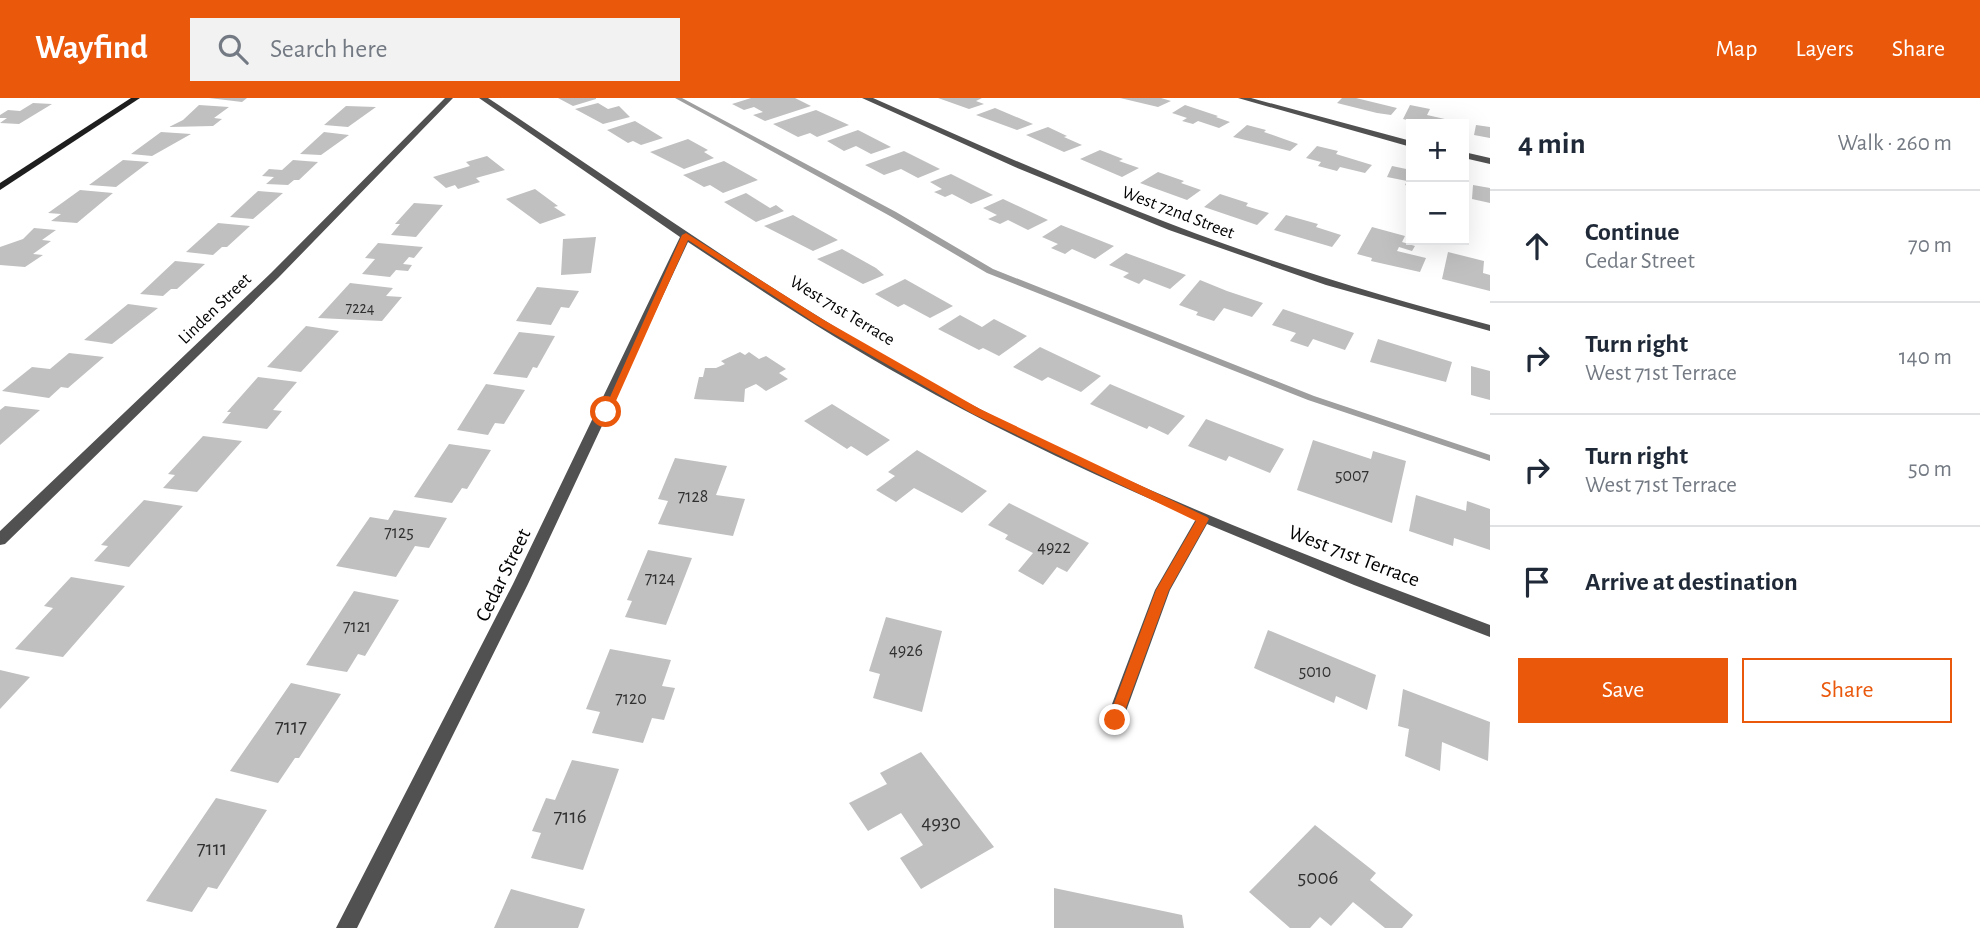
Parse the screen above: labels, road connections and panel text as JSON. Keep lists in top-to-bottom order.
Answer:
{
  "streets": {
    "street": [
      "West 72nd Street",
      "Linden Street",
      "West 71st Terrace",
      "Cedar Street"
    ]
  },
  "crossings": [
    ["West 71st Terrace", "Cedar Street"]
  ],
  "house_numbers": [
    "7224",
    "5007",
    "7128",
    "7125",
    "4922",
    "7124",
    "7121",
    "4926",
    "5010",
    "7120",
    "7117",
    "7116",
    "4930",
    "7111",
    "5006"
  ],
  "page": {
    "header": "Wayfind",
    "search": "Search here",
    "nav": ["Map", "Layers", "Share"],
    "heading": ["4 min", "Walk · 260 m"],
    "map_buttons": ["+", "−"],
    "list": [
      ["Continue", "Cedar Street", "70 m"],
      ["Turn right", "West 71st Terrace", "140 m"],
      ["Turn right", "West 71st Terrace", "50 m"],
      "Arrive at destination"
    ],
    "buttons": ["Save", "Share"]
  }
}
